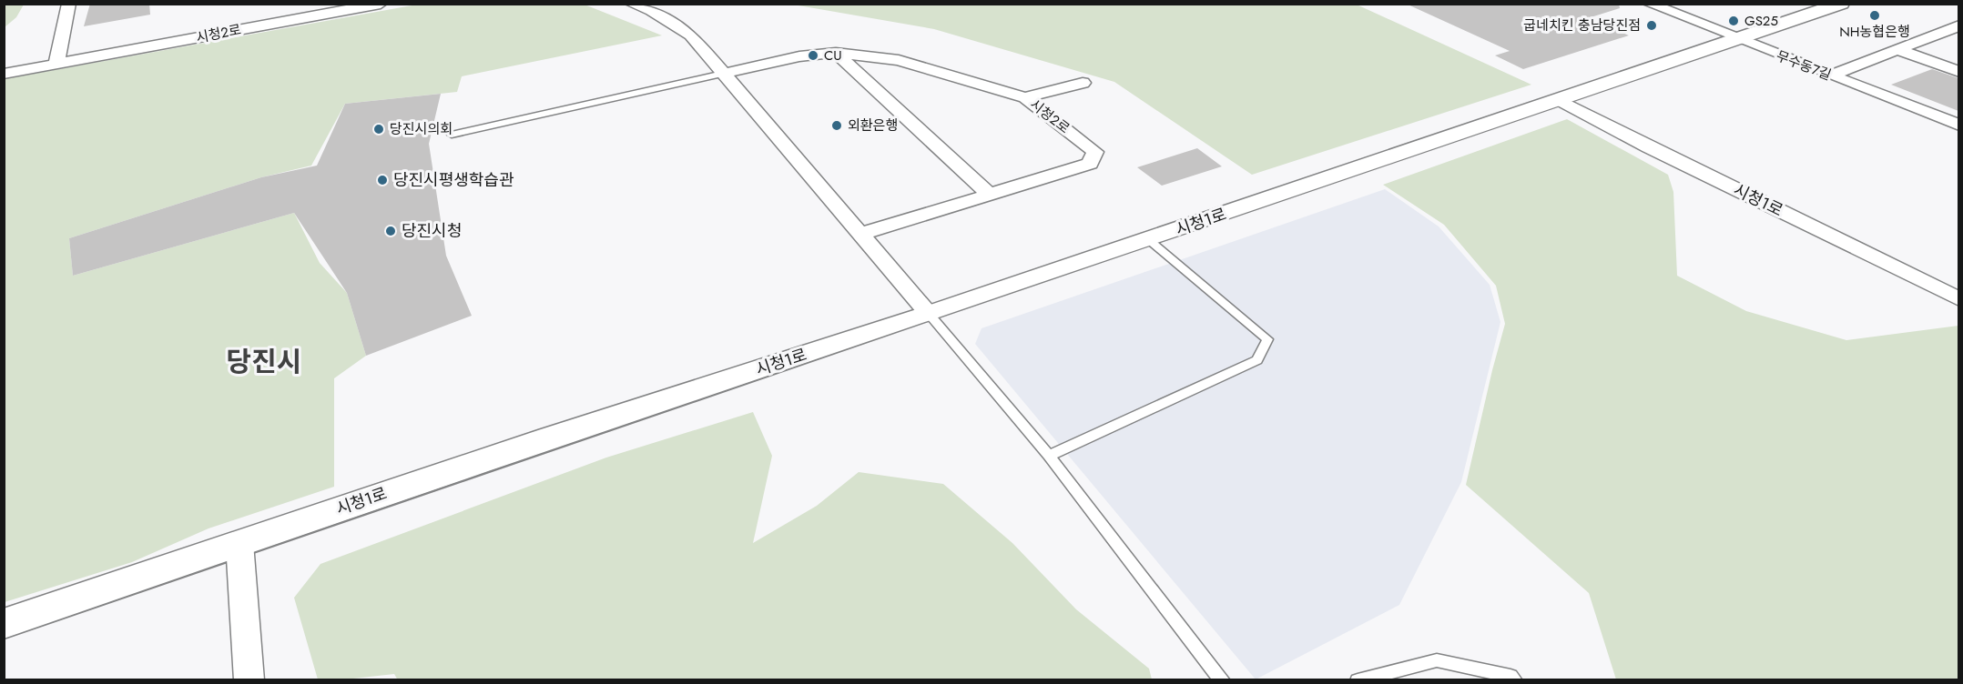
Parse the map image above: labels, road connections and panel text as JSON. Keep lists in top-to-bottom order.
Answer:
{
  "streets": {
    "street": ["시청2로", "무수동7길", "시청1로"]
  },
  "crossings": [
    ["무수동7길", "시청1로"]
  ],
  "districts": ["당진시"],
  "places": [
    "NH농협은행",
    "GS25",
    "굽네치킨 충남당진점",
    "CU",
    "외환은행",
    "당진시의회",
    "당진시평생학습관",
    "당진시청"
  ]
}
